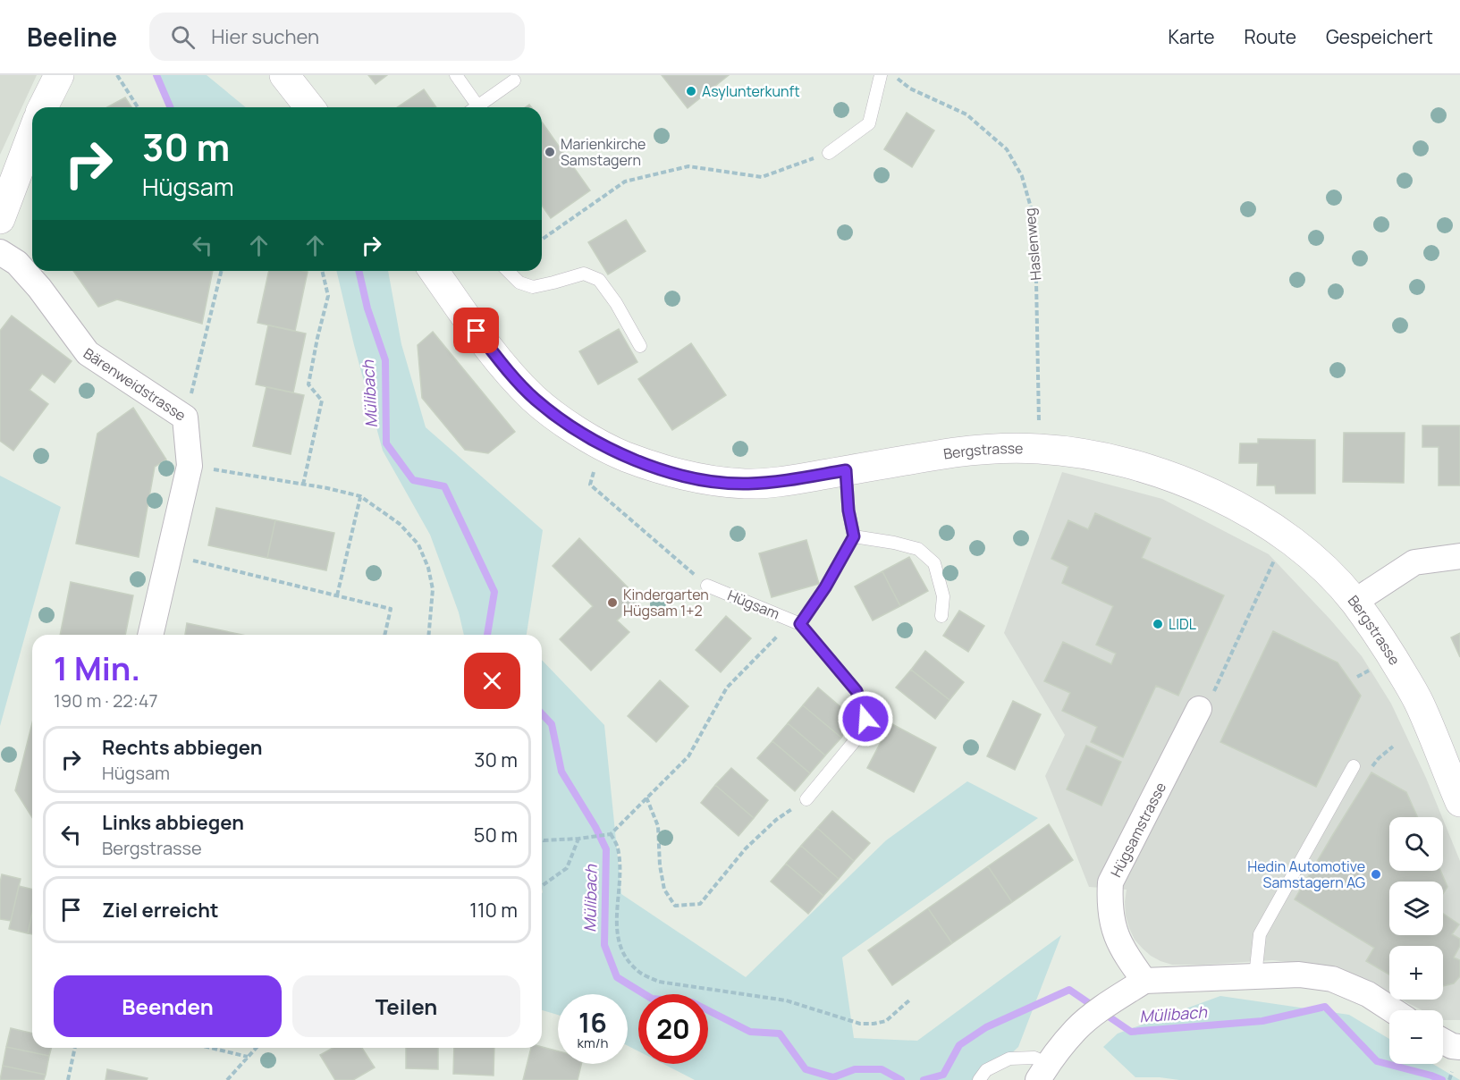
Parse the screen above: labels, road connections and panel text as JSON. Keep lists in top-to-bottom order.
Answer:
{
  "streets": {
    "main road": ["Bergstrasse"],
    "street": ["Bärenweidstrasse", "Hügsamstrasse"],
    "lane": ["Hügsam"],
    "path": ["Haslenweg"]
  },
  "crossings": [
    ["Haslenweg", "Bergstrasse"]
  ],
  "water": ["Mülibach"],
  "places": [
    "Asylunterkunft",
    "Marienkirche Samstagern",
    "Kindergarten Hügsam 1+2",
    "LIDL",
    "Hedin Automotive Samstagern AG"
  ],
  "page": {
    "header": "Beeline",
    "search": "Hier suchen",
    "nav": ["Karte", "Route", "Gespeichert"],
    "turn": ["30 m", "Hügsam"],
    "heading": ["1 Min.", "190 m · 22:47"],
    "list": [
      {
        "name": "Rechts abbiegen",
        "note": "Hügsam",
        "value": "30 m"
      },
      {
        "name": "Links abbiegen",
        "note": "Bergstrasse",
        "value": "50 m"
      },
      {
        "name": "Ziel erreicht",
        "value": "110 m"
      }
    ],
    "map_buttons": ["+", "−"],
    "buttons": ["Beenden", "Teilen"],
    "speed": "16 km/h",
    "limit": "20"
  }
}
